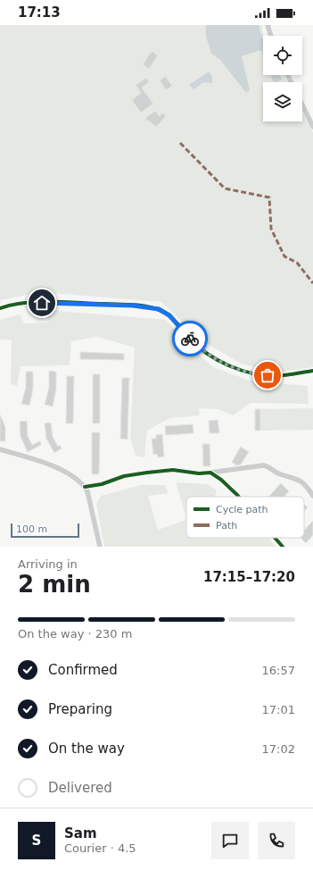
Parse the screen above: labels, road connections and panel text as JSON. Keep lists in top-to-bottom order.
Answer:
{
  "legend": ["Cycle path", "Path"],
  "scale_bar": "100 m",
  "page": {
    "status": "17:13",
    "scale": "100 m",
    "heading": ["2 min", "Arriving in", "17:15–17:20"],
    "panel": ["Sam", "Courier · 4.5"],
    "bar": "On the way · 230 m",
    "list": [
      ["Confirmed", "16:57"],
      ["Preparing", "17:01"],
      ["On the way", "17:02"],
      "Delivered"
    ],
    "round": "S"
  }
}
